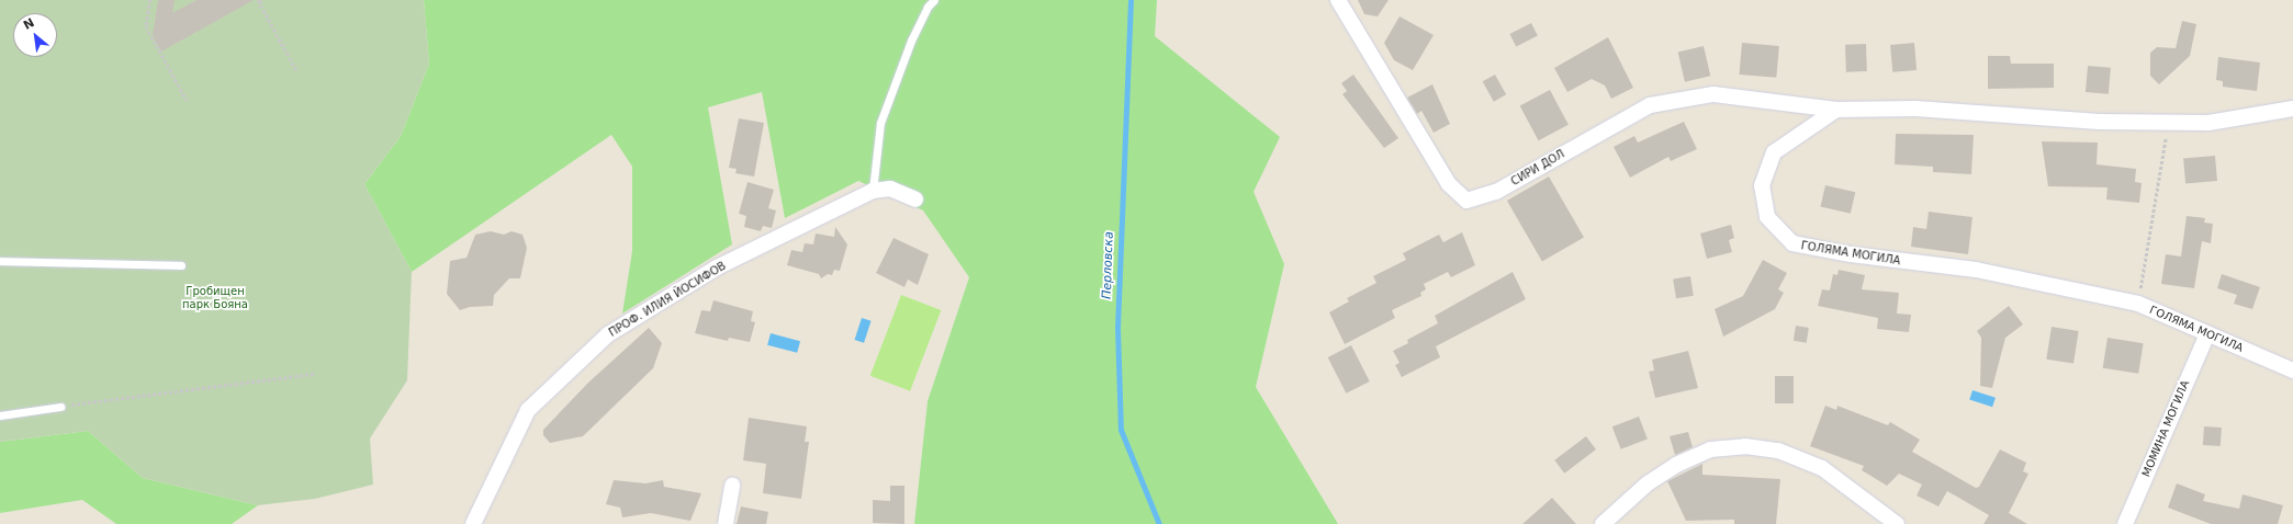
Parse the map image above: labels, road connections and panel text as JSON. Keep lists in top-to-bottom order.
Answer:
{
  "streets": {
    "street": [
      "СИРИ ДОЛ",
      "ГОЛЯМА МОГИЛА",
      "ПРОФ. ИЛИЯ ЙОСИФОВ",
      "МОМИНА МОГИЛА"
    ]
  },
  "crossings": [
    ["СИРИ ДОЛ", "ГОЛЯМА МОГИЛА"],
    ["ГОЛЯМА МОГИЛА", "МОМИНА МОГИЛА"]
  ],
  "water": ["Перловска"],
  "parks": ["Гробищен парк Бояна"],
  "north": "top left"
}
